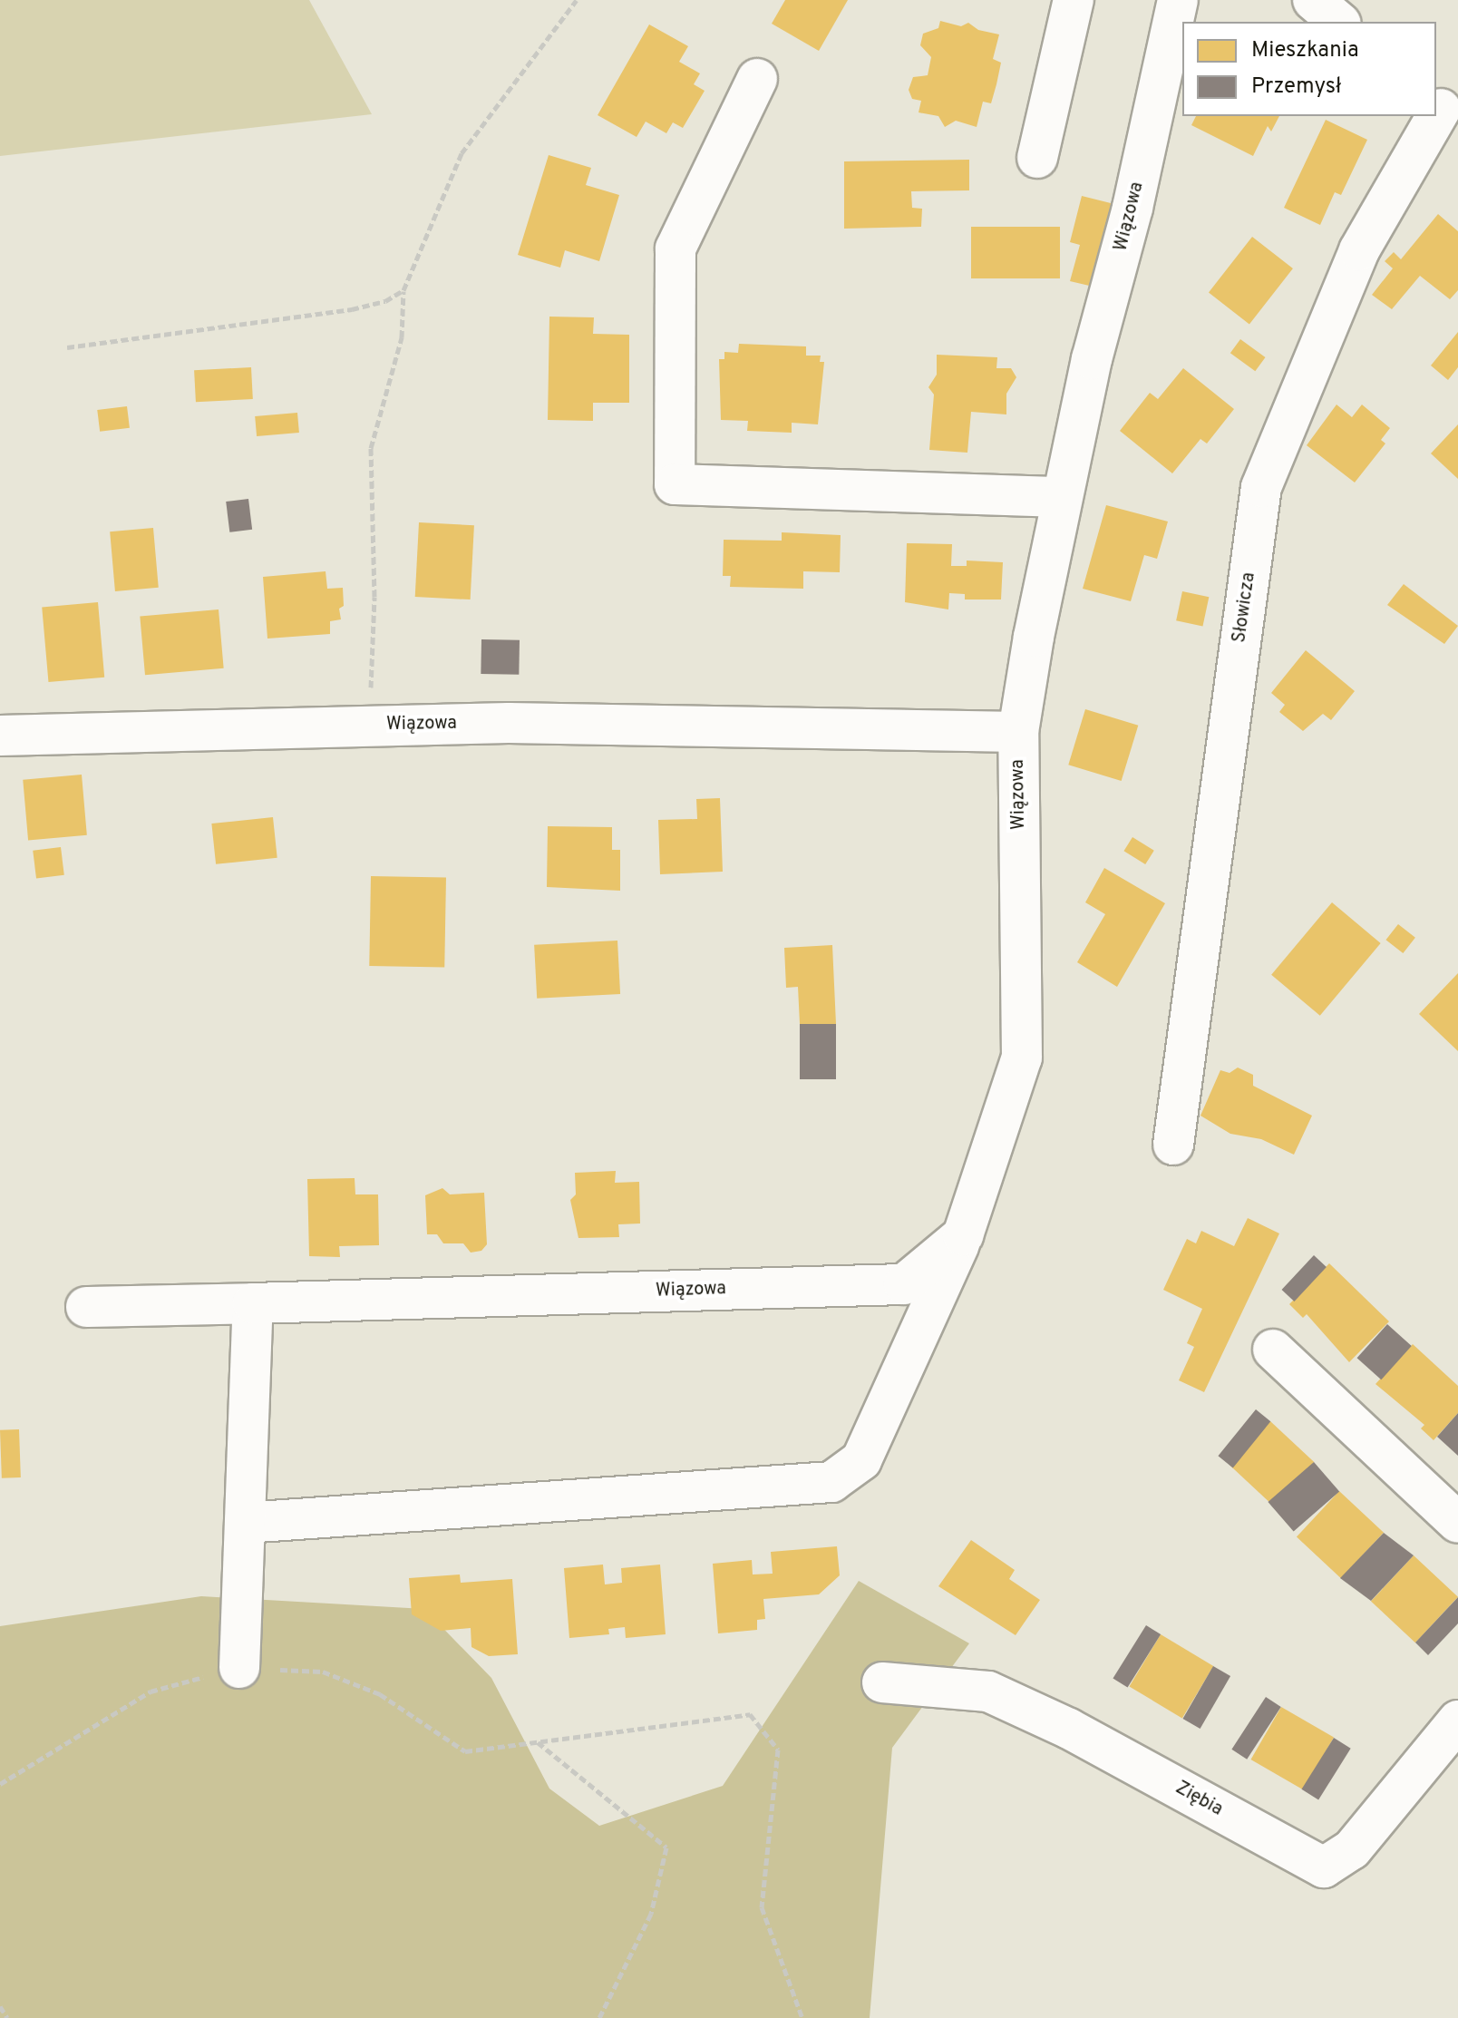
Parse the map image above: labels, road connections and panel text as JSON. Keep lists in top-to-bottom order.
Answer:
{
  "streets": {
    "street": ["Wiązowa", "Słowicza", "Ziębia"]
  },
  "legend": ["Mieszkania", "Przemysł"]
}
